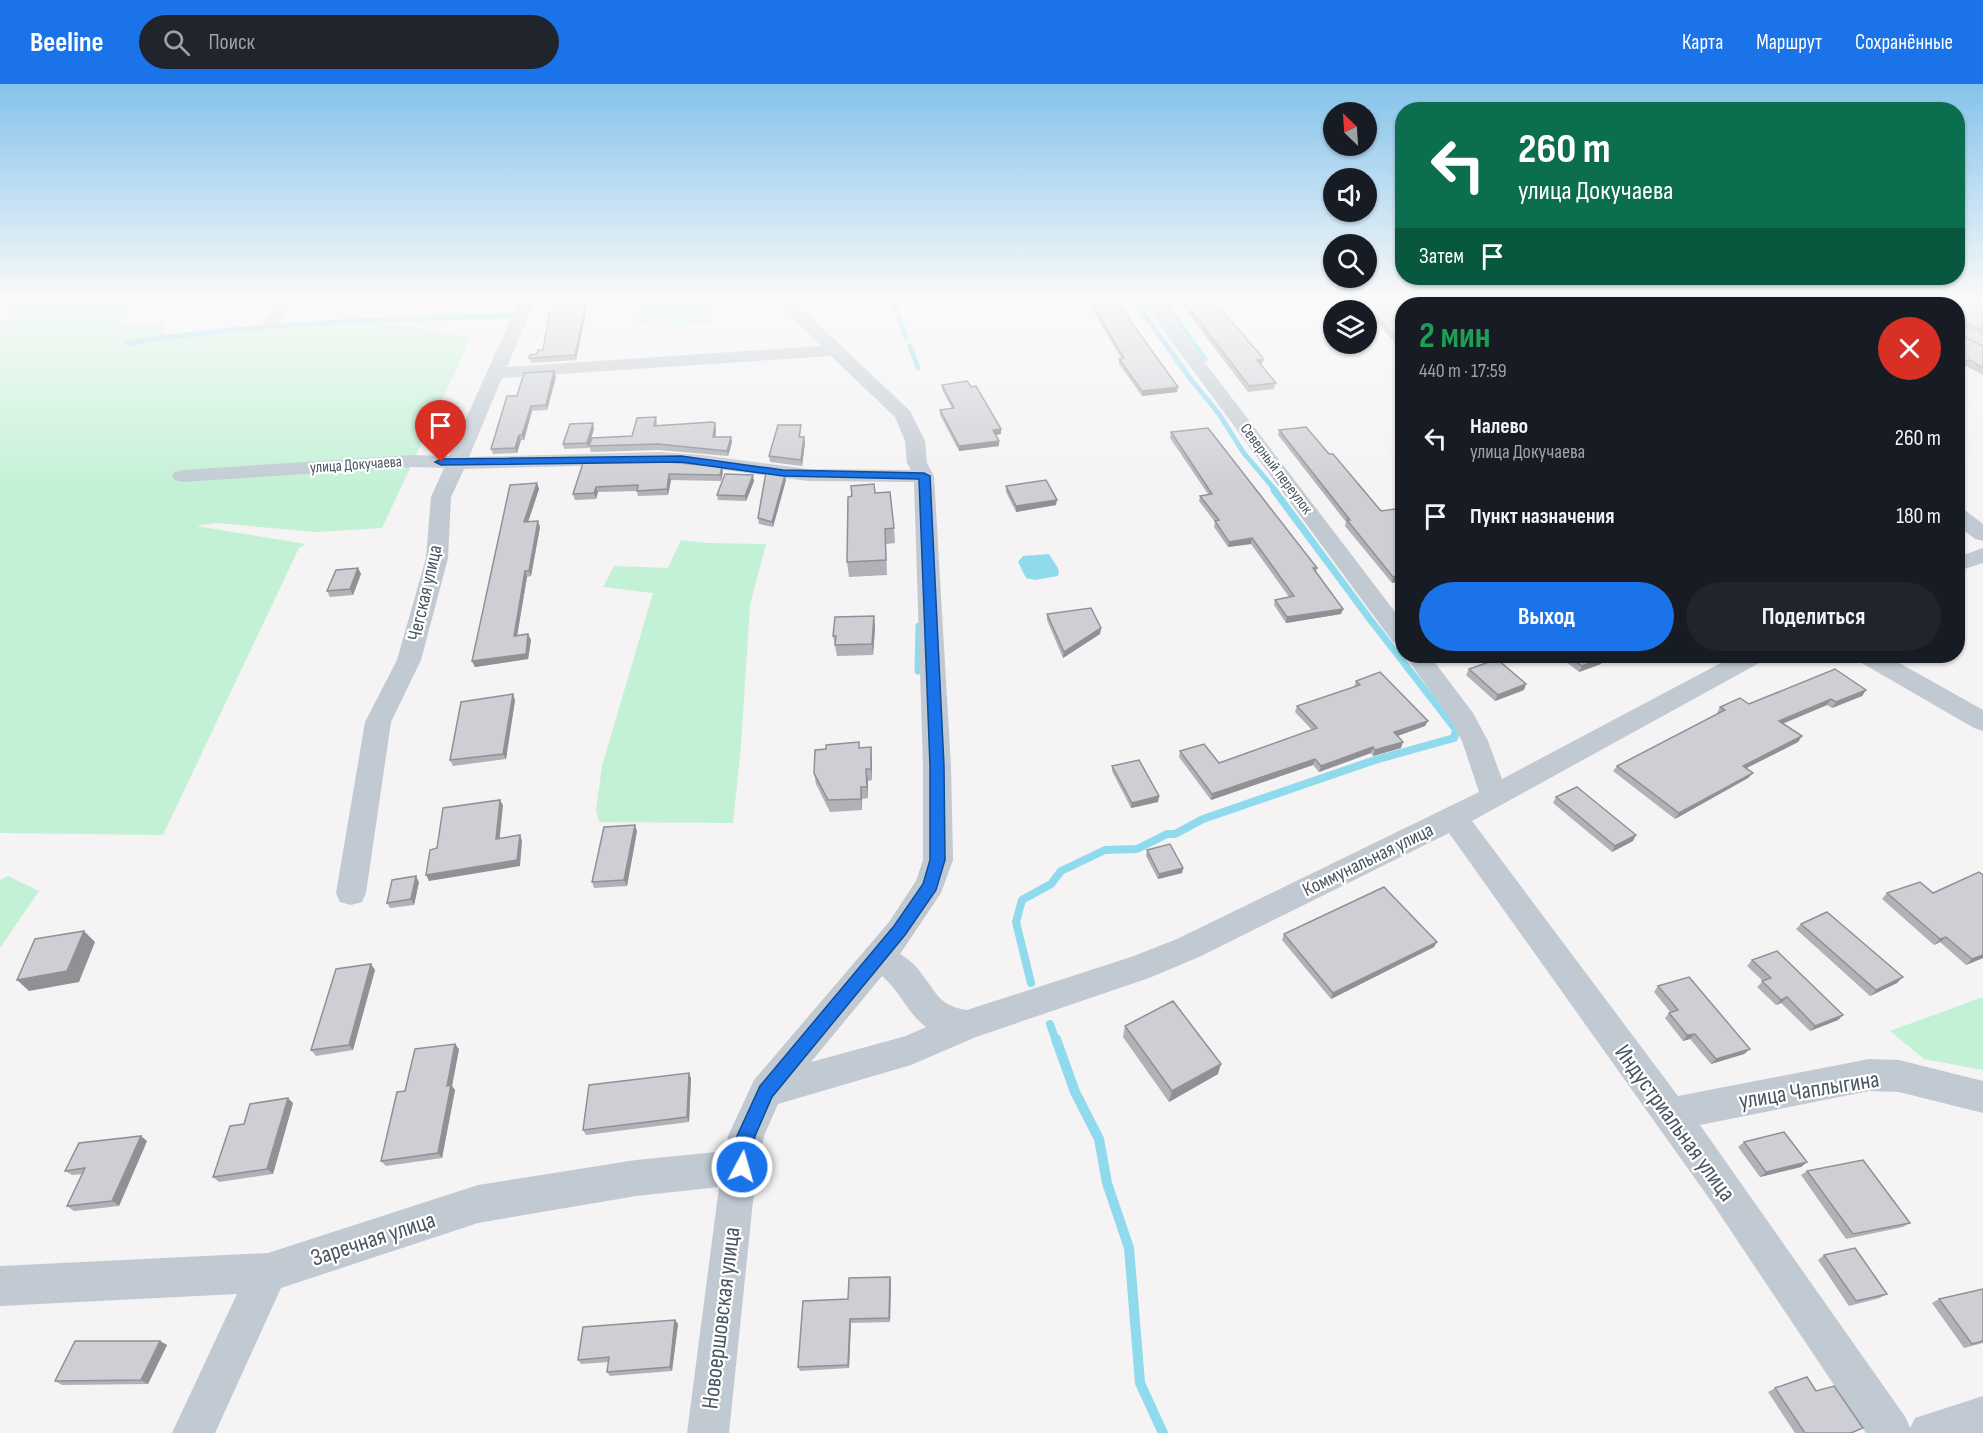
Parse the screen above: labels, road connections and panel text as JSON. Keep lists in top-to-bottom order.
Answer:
{
  "streets": {
    "street": [
      "улица Докучаева",
      "Северный переулок",
      "Чегская улица",
      "Коммунальная улица",
      "улица Чаплыгина",
      "Индустриальная улица",
      "Заречная улица",
      "Новоершовская улица"
    ]
  },
  "crossings": [
    ["улица Докучаева", "Чегская улица"],
    ["улица Докучаева", "Новоершовская улица"],
    ["Коммунальная улица", "Индустриальная улица"],
    ["Коммунальная улица", "Новоершовская улица"],
    ["улица Чаплыгина", "Индустриальная улица"],
    ["Заречная улица", "Новоершовская улица"]
  ],
  "north": "top left",
  "page": {
    "header": "Beeline",
    "search": "Поиск",
    "nav": ["Карта", "Маршрут", "Сохранённые"],
    "turn": ["260 m", "улица Докучаева"],
    "then": "Затем",
    "heading": ["2 мин", "440 m · 17:59"],
    "list": [
      {
        "name": "Налево",
        "note": "улица Докучаева",
        "value": "260 m"
      },
      {
        "name": "Пункт назначения",
        "value": "180 m"
      }
    ],
    "buttons": ["Выход", "Поделиться"]
  }
}
